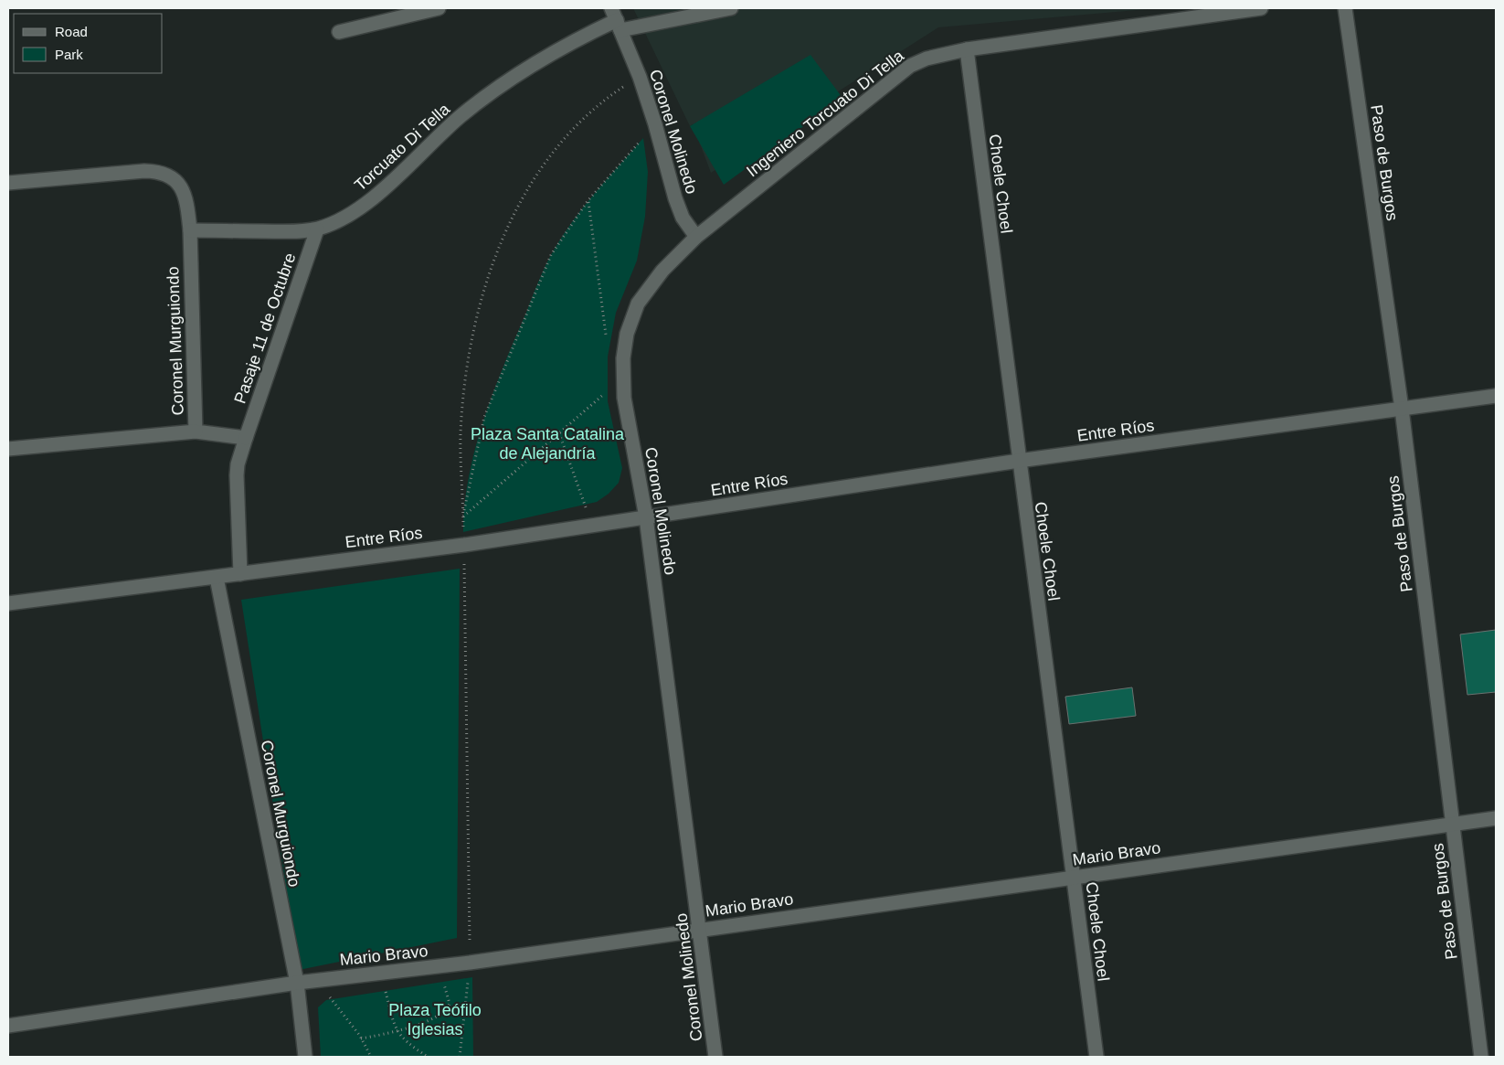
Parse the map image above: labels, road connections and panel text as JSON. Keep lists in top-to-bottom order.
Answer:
{
  "streets": {
    "street": [
      "Ingeniero Torcuato Di Tella",
      "Coronel Molinedo",
      "Torcuato Di Tella",
      "Paso de Burgos",
      "Choele Choel",
      "Pasaje 11 de Octubre",
      "Coronel Murguiondo",
      "Entre Ríos",
      "Mario Bravo"
    ]
  },
  "crossings": [
    ["Ingeniero Torcuato Di Tella", "Coronel Molinedo"],
    ["Ingeniero Torcuato Di Tella", "Choele Choel"],
    ["Coronel Molinedo", "Torcuato Di Tella"],
    ["Coronel Molinedo", "Entre Ríos"],
    ["Coronel Molinedo", "Mario Bravo"],
    ["Torcuato Di Tella", "Pasaje 11 de Octubre"],
    ["Torcuato Di Tella", "Coronel Murguiondo"],
    ["Paso de Burgos", "Entre Ríos"],
    ["Paso de Burgos", "Mario Bravo"],
    ["Choele Choel", "Entre Ríos"],
    ["Choele Choel", "Mario Bravo"],
    ["Pasaje 11 de Octubre", "Coronel Murguiondo"],
    ["Coronel Murguiondo", "Entre Ríos"],
    ["Coronel Murguiondo", "Mario Bravo"]
  ],
  "parks": ["Plaza Santa Catalina de Alejandría", "Plaza Teófilo Iglesias"],
  "legend": ["Road", "Park"]
}
